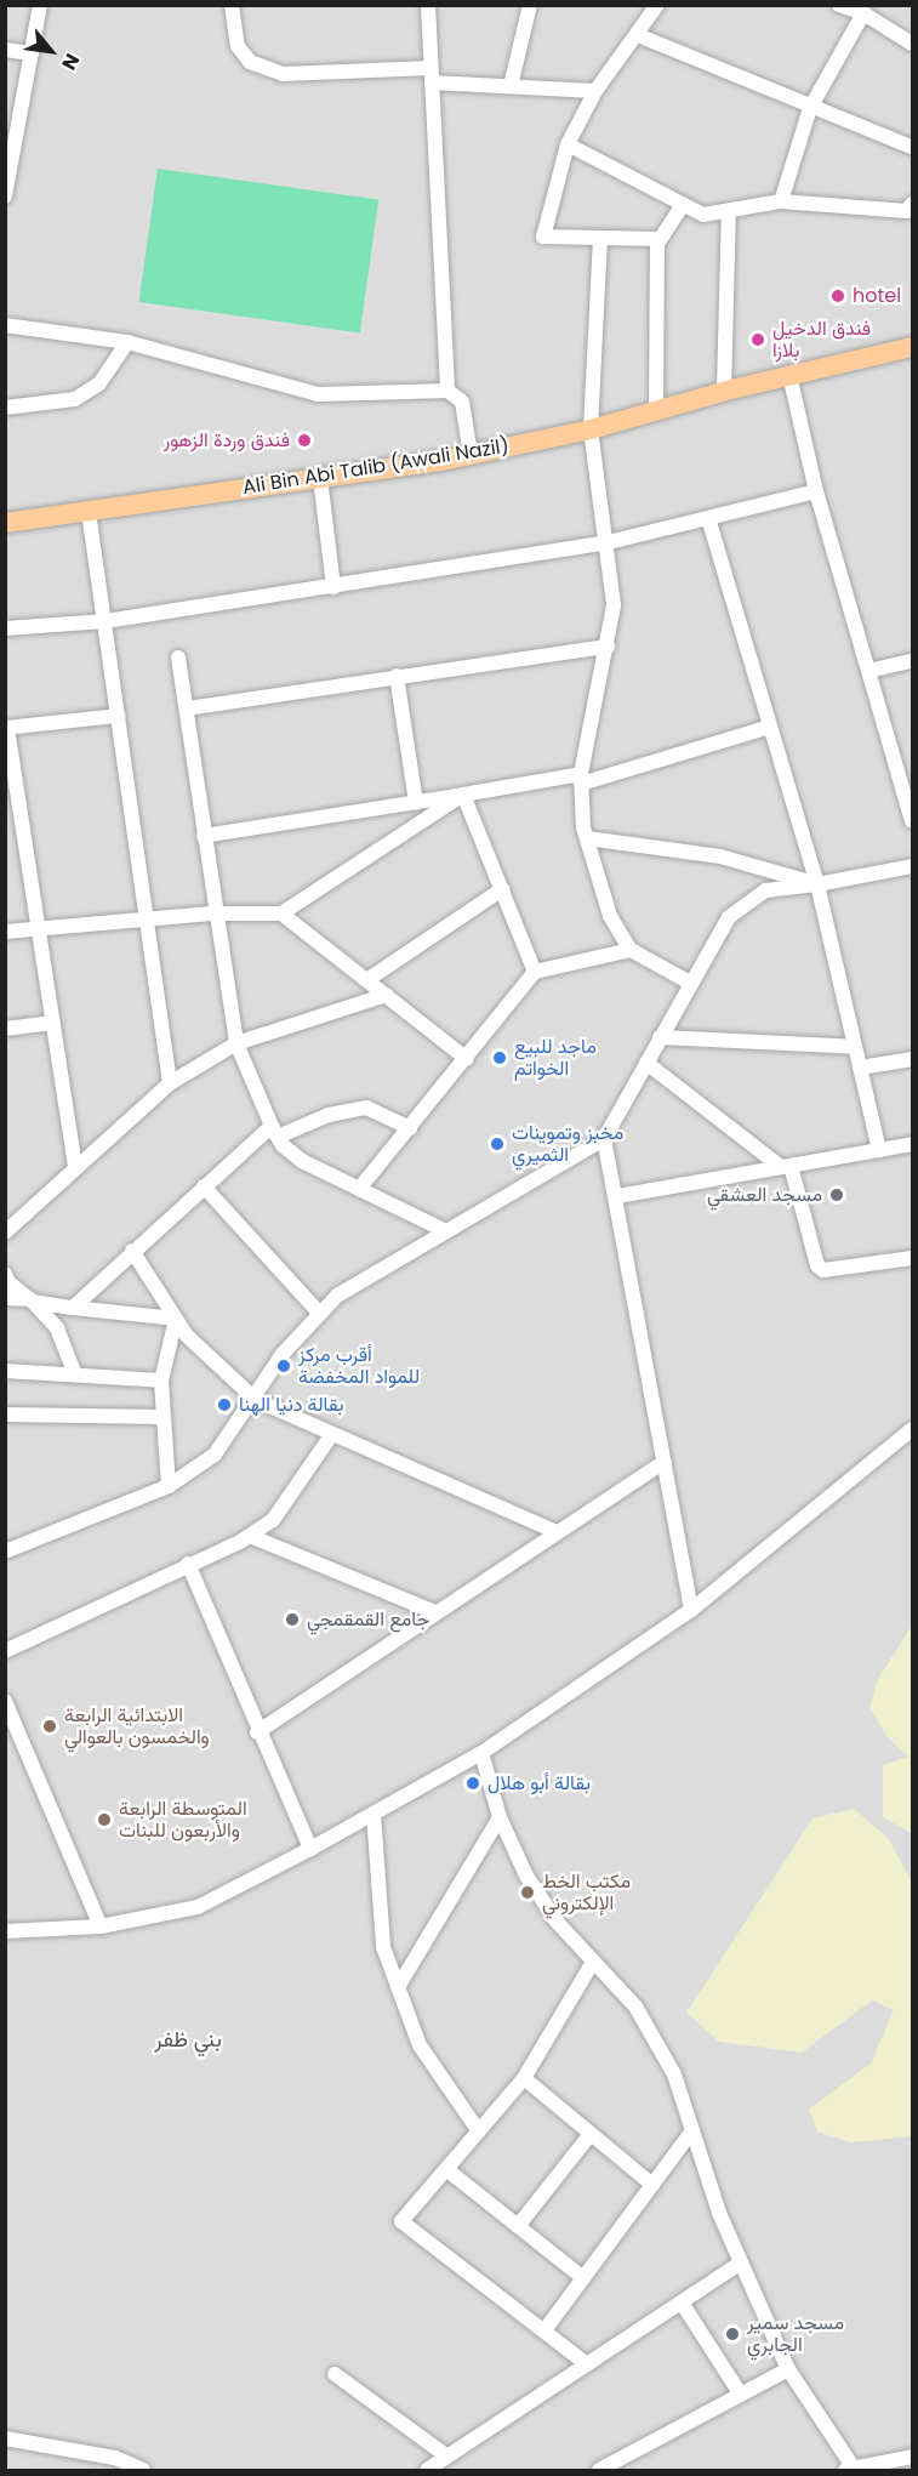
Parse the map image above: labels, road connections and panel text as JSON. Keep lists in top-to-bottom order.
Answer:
{
  "streets": {
    "main road": ["Ali Bin Abi Talib (Awali Nazil)"]
  },
  "districts": ["بني ظفر"],
  "places": [
    "hotel",
    "فندق الدخيل بلازا",
    "فندق وردة الزهور",
    "ماجد للبيع الخواتم",
    "مخبز وتموينات الثميري",
    "مسجد العشقي",
    "أقرب مركز للمواد المخفضة",
    "بقالة دنيا الهنا",
    "جامع القمقمجي",
    "الابتدائية الرابعة والخمسون بالعوالي",
    "بقالة أبو هلال",
    "المتوسطة الرابعة والأربعون للبنات",
    "مكتب الخط الإلكتروني",
    "مسجد سمير الجابري"
  ],
  "north": "bottom right"
}
